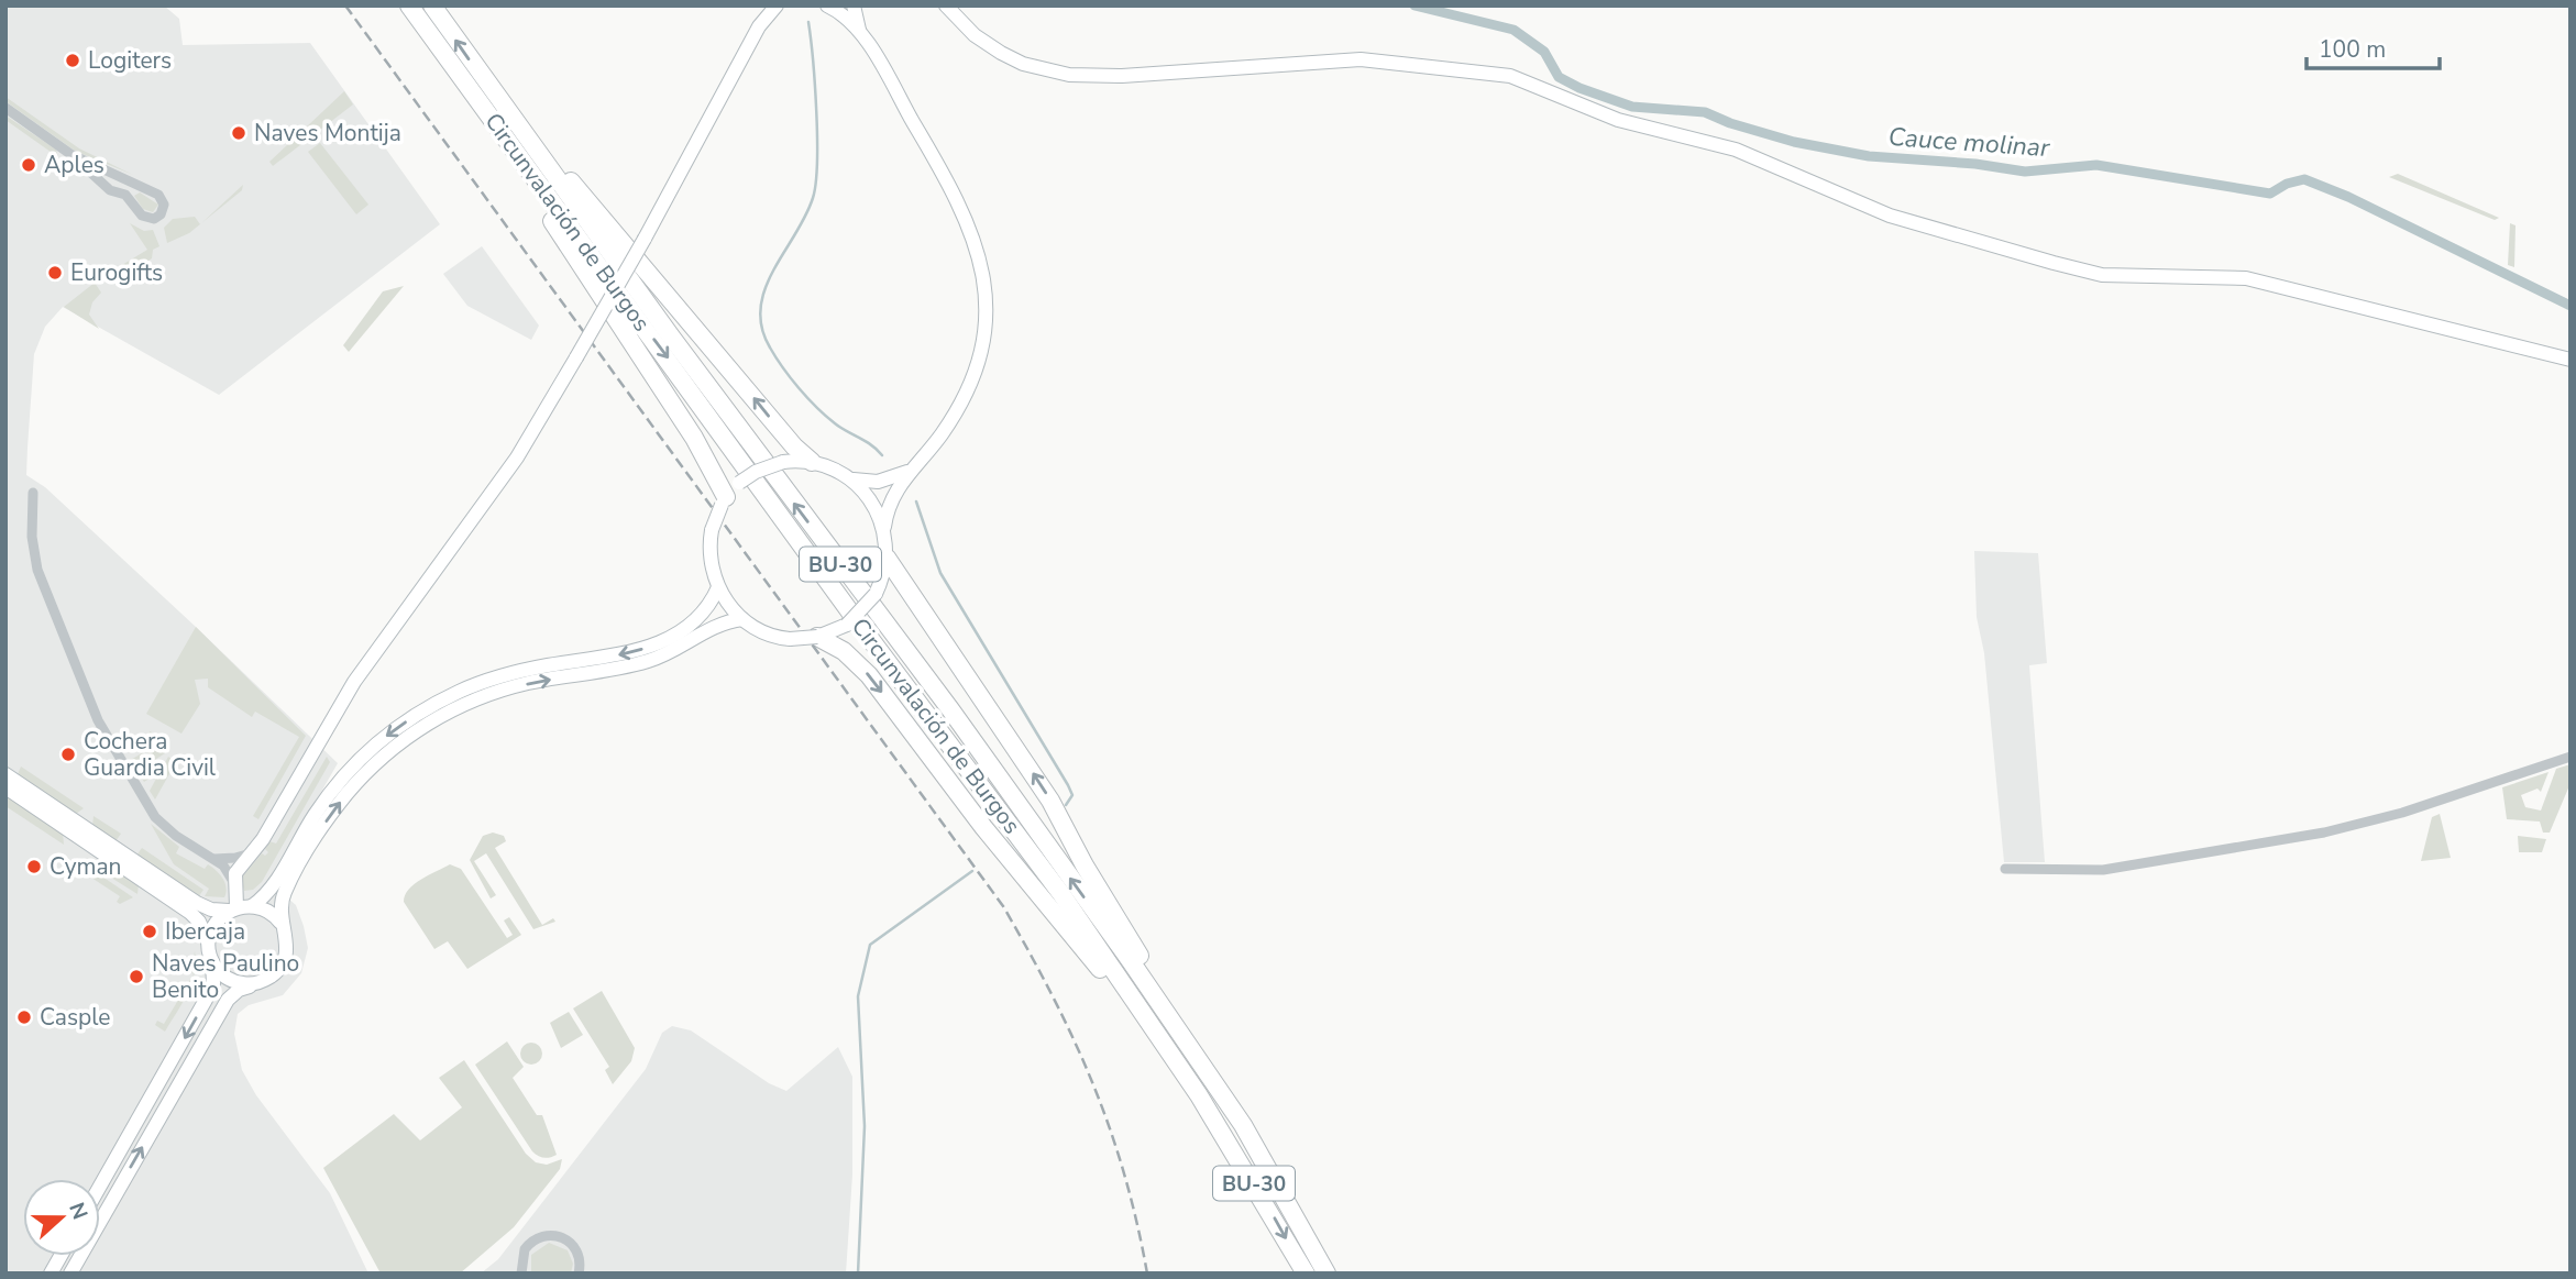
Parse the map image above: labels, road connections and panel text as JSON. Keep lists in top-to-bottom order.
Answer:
{
  "streets": {
    "highway": ["Circunvalación de Burgos", "BU-30"]
  },
  "water": ["Cauce molinar"],
  "places": [
    "Logiters",
    "Naves Montija",
    "Aples",
    "Eurogifts",
    "Cochera Guardia Civil",
    "Cyman",
    "Ibercaja",
    "Naves Paulino Benito",
    "Casple"
  ],
  "scale_bar": "100 m",
  "north": "right"
}
